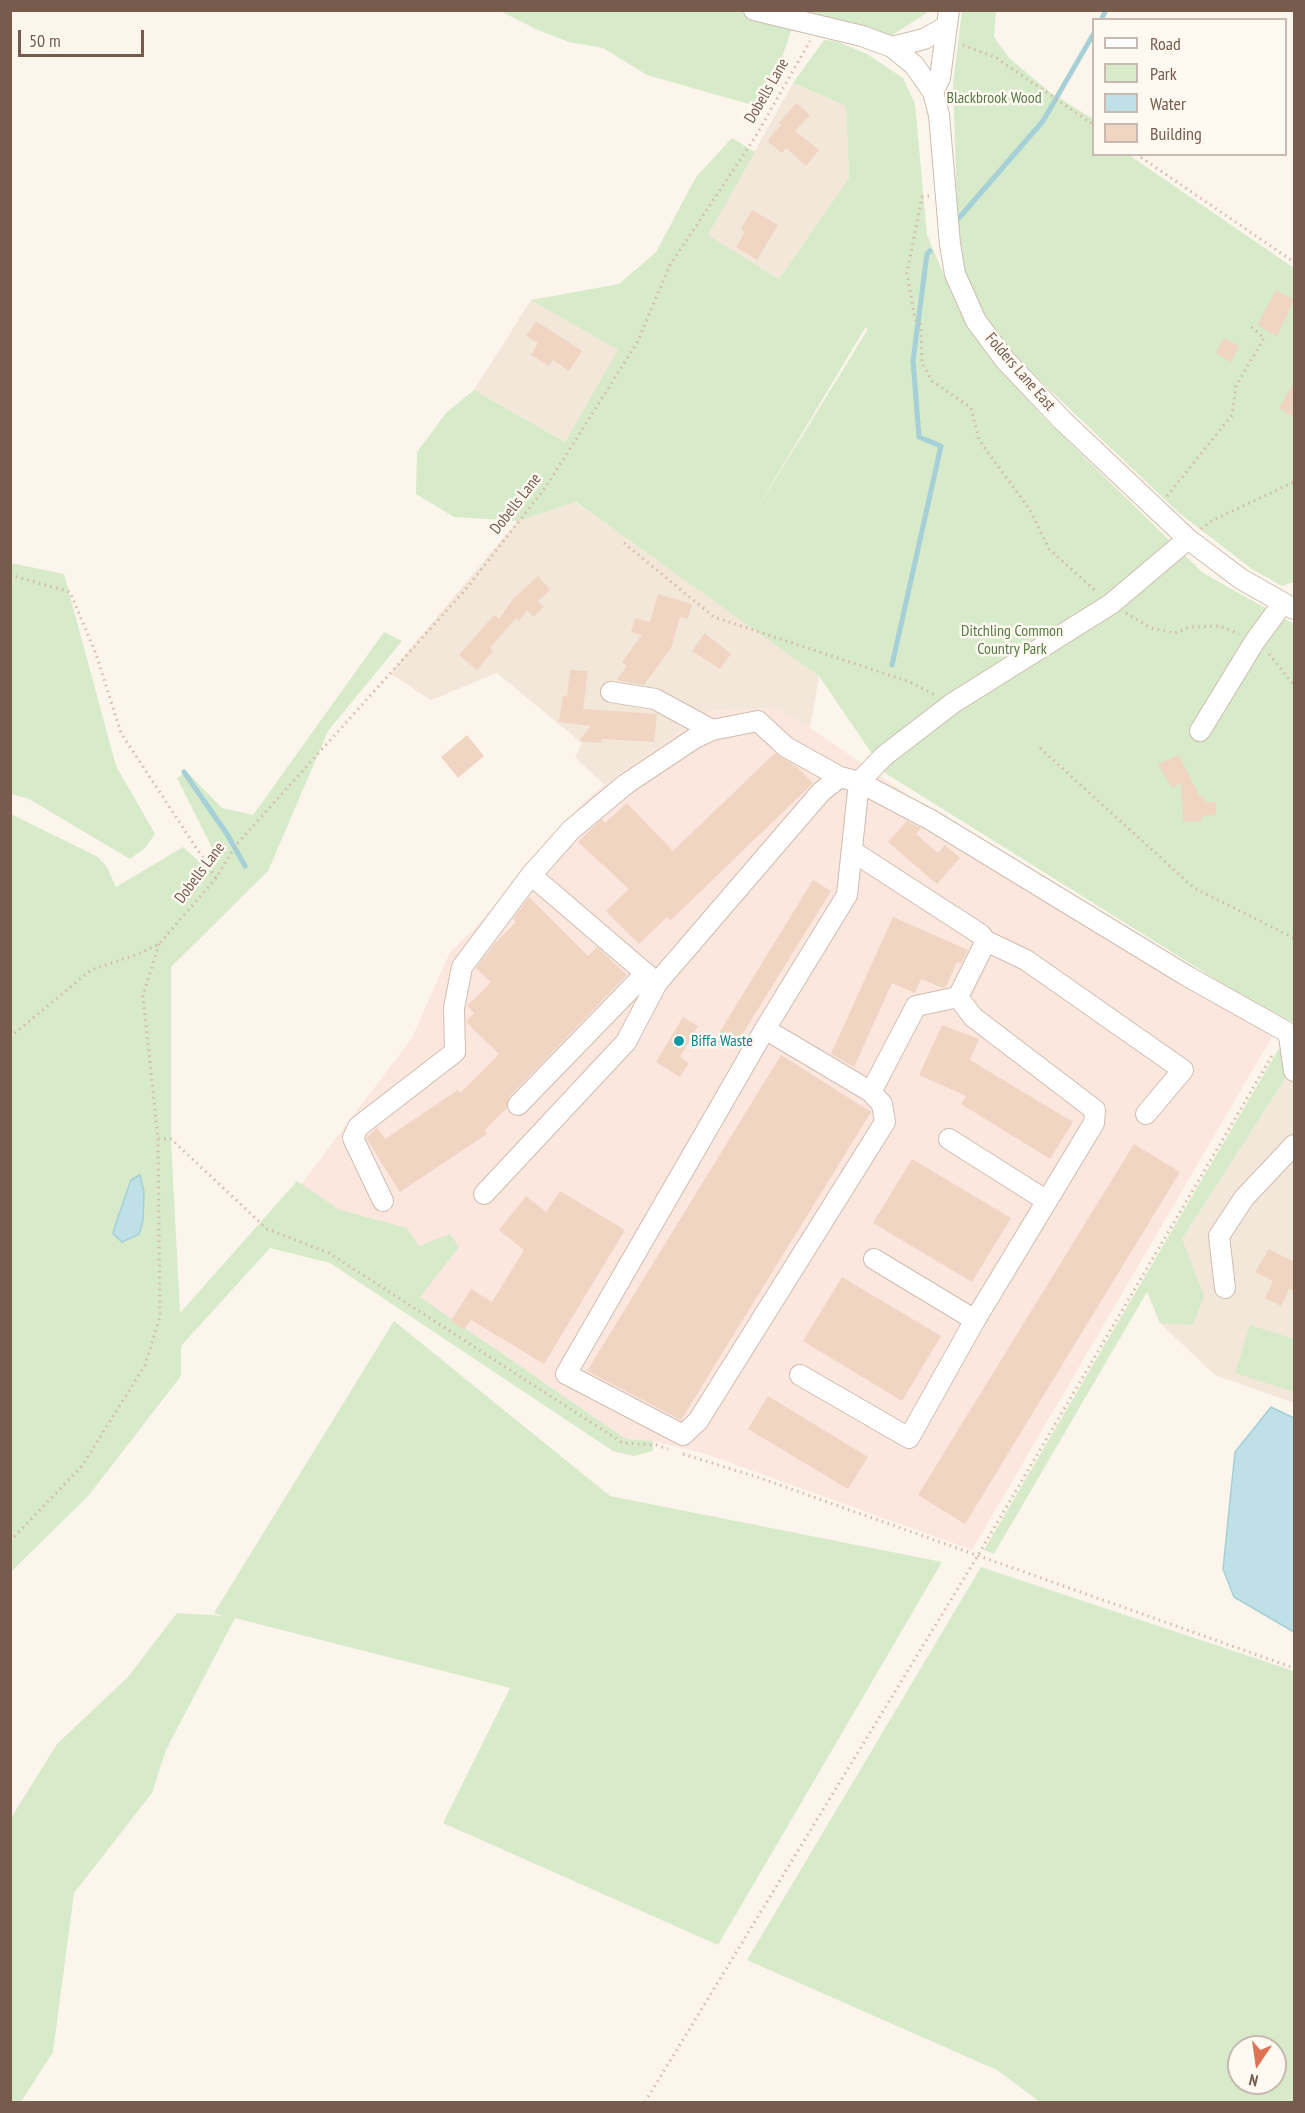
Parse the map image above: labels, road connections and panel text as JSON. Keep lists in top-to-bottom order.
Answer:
{
  "streets": {
    "street": ["Folders Lane East"],
    "path": ["Dobells Lane"]
  },
  "parks": ["Blackbrook Wood", "Ditchling Common Country Park"],
  "places": ["Biffa Waste"],
  "legend": [
    "Road",
    "Park",
    "Water",
    "Building"
  ],
  "scale_bar": "50 m",
  "north": "bottom"
}
